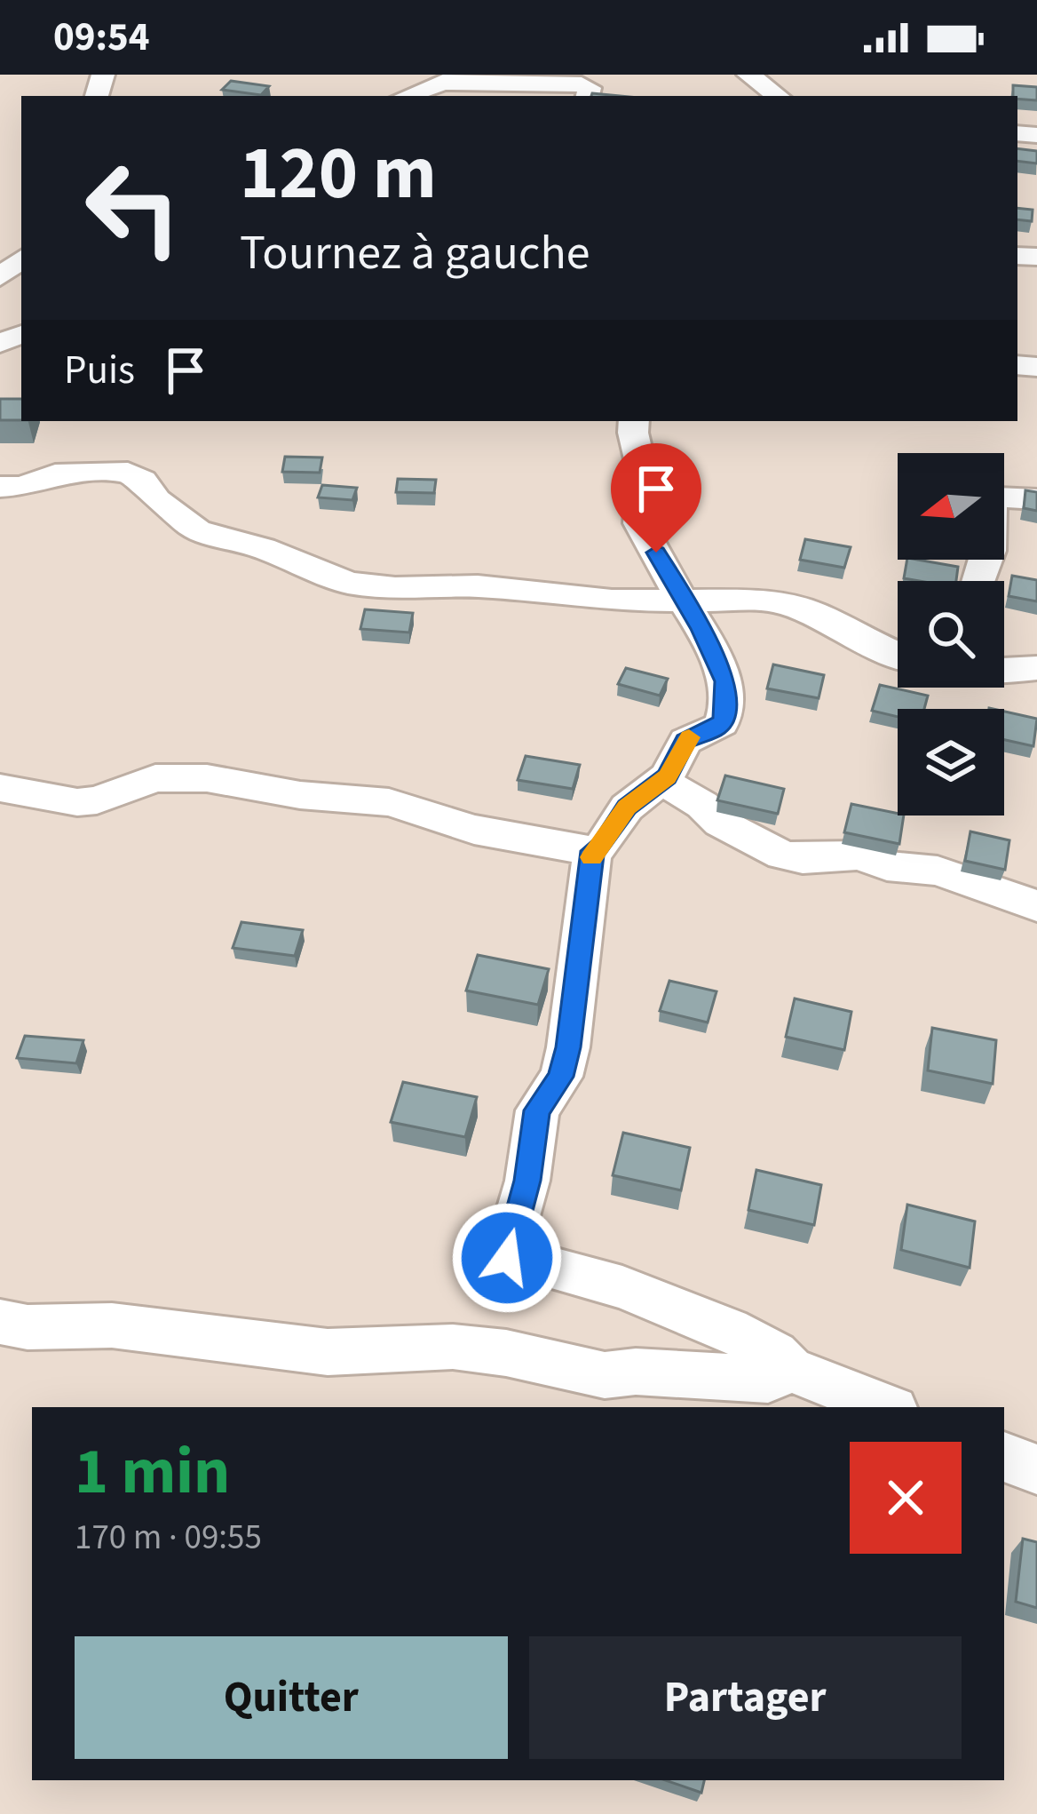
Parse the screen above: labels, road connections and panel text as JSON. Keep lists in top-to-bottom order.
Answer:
{
  "north": "left",
  "page": {
    "status": "09:54",
    "turn": ["120 m", "Tournez à gauche"],
    "then": "Puis",
    "heading": ["1 min", "170 m · 09:55"],
    "buttons": ["Quitter", "Partager"]
  }
}
